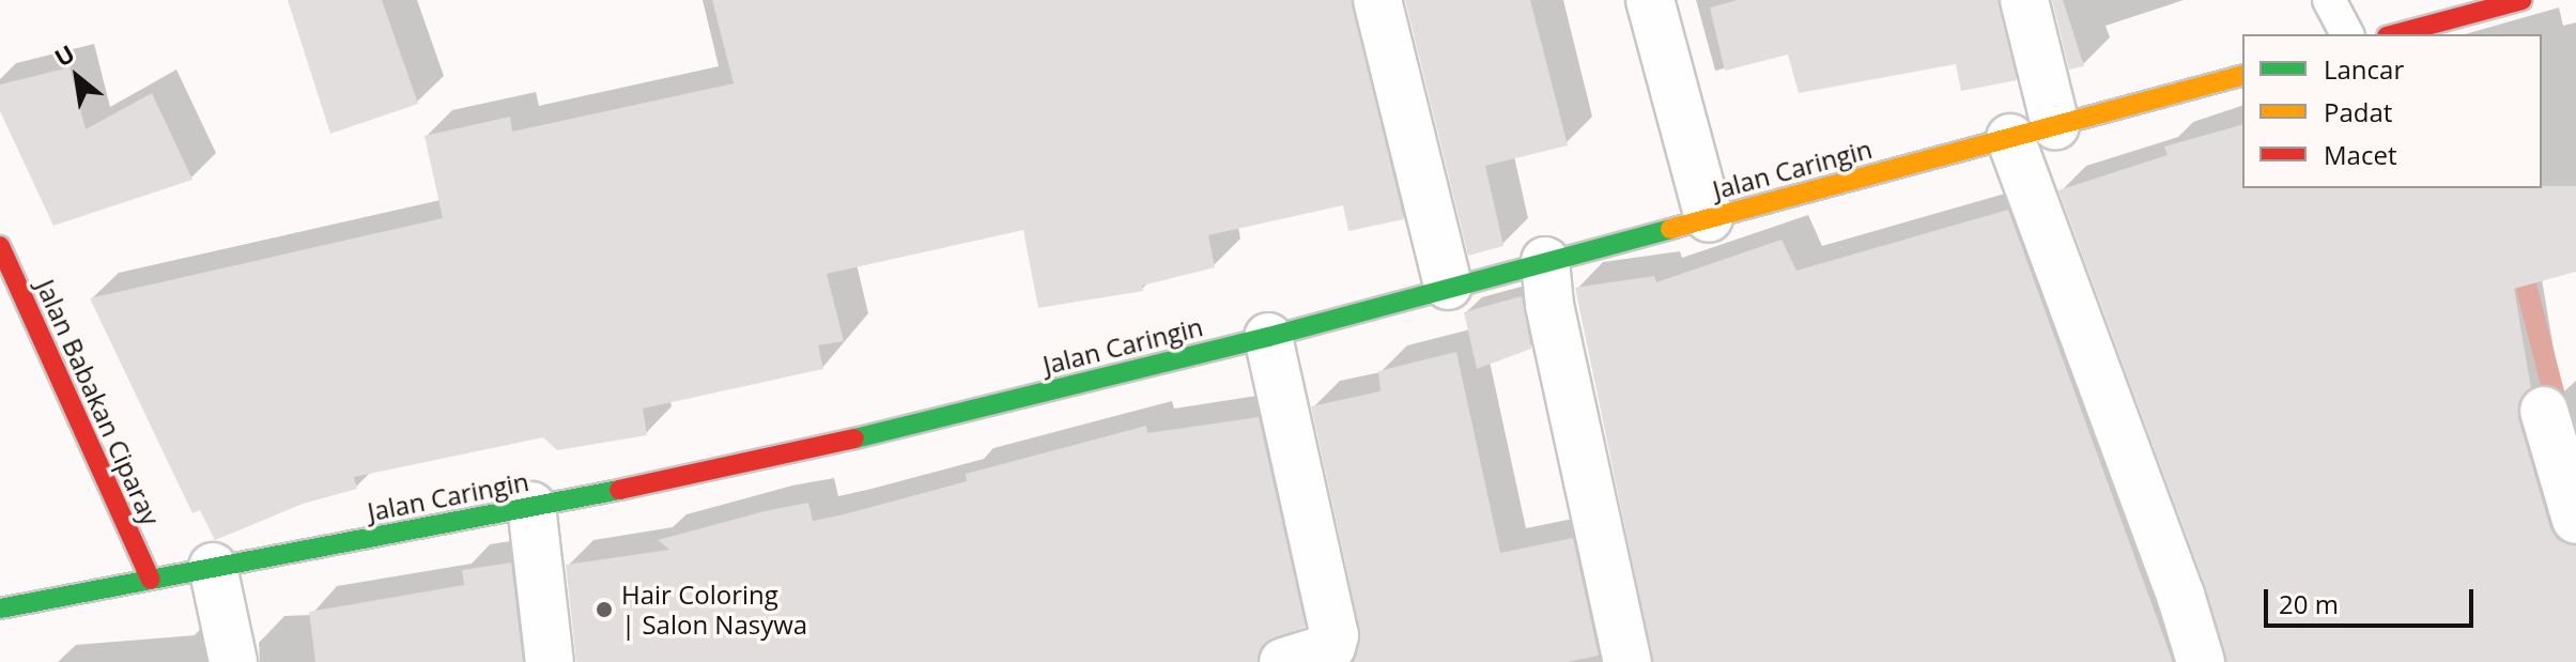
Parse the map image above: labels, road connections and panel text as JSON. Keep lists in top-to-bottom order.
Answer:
{
  "streets": {
    "main road": ["Jalan Caringin", "Jalan Babakan Ciparay"]
  },
  "crossings": [
    ["Jalan Caringin", "Jalan Babakan Ciparay"]
  ],
  "places": ["Hair Coloring | Salon Nasywa"],
  "legend": ["Lancar", "Padat", "Macet"],
  "scale_bar": "20 m",
  "north": "top left"
}
